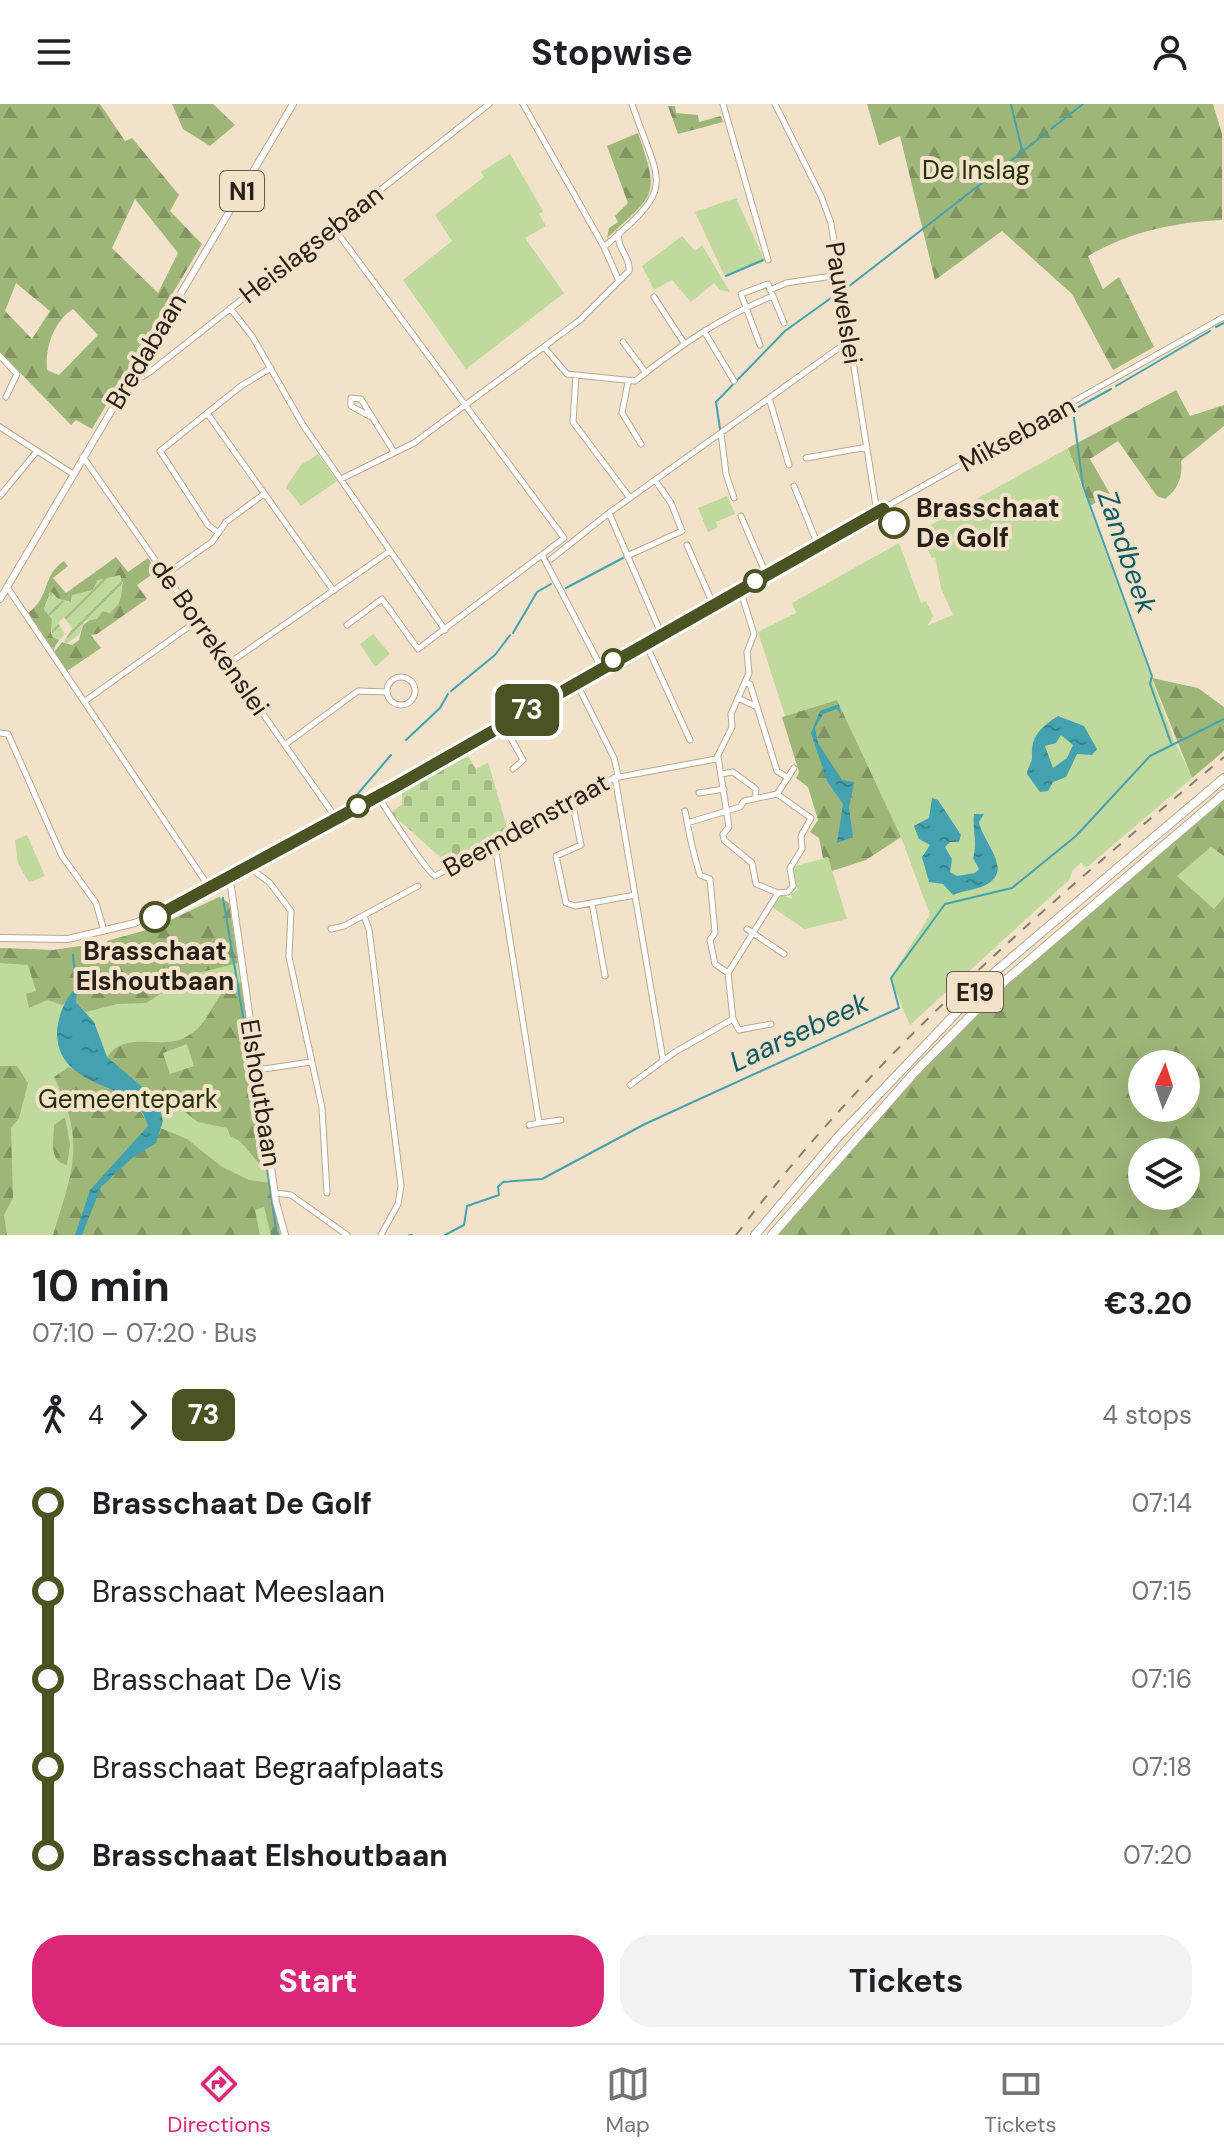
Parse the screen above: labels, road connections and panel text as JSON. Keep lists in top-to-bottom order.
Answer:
{
  "streets": {
    "highway": ["E19"],
    "main road": [
      "N1",
      "Bredabaan",
      "Miksebaan",
      "Elshoutbaan"
    ],
    "street": [
      "Heislagsebaan",
      "Pauwelslei",
      "de Borrekenslei",
      "Beemdenstraat"
    ]
  },
  "crossings": [
    ["Heislagsebaan", "Bredabaan"],
    ["Pauwelslei", "Miksebaan"],
    ["Bredabaan", "de Borrekenslei"],
    ["Miksebaan", "de Borrekenslei"],
    ["Miksebaan", "Beemdenstraat"],
    ["Miksebaan", "Elshoutbaan"]
  ],
  "water": ["Zandbeek", "Laarsebeek"],
  "parks": ["De Inslag", "Gemeentepark"],
  "places": ["Brasschaat De Golf", "Brasschaat Elshoutbaan"],
  "lines": ["bus line 73"],
  "north": "top",
  "page": {
    "header": "Stopwise",
    "on_map": "73",
    "heading": ["10 min", "07:10 – 07:20 · Bus", "€3.20"],
    "legs": ["4", "73", "4 stops"],
    "list": [
      {
        "name": "Brasschaat De Golf",
        "value": "07:14"
      },
      {
        "name": "Brasschaat Meeslaan",
        "value": "07:15"
      },
      {
        "name": "Brasschaat De Vis",
        "value": "07:16"
      },
      {
        "name": "Brasschaat Begraafplaats",
        "value": "07:18"
      },
      {
        "name": "Brasschaat Elshoutbaan",
        "value": "07:20"
      }
    ],
    "buttons": ["Start", "Tickets"],
    "tabs": ["Directions", "Map", "Tickets"]
  }
}
